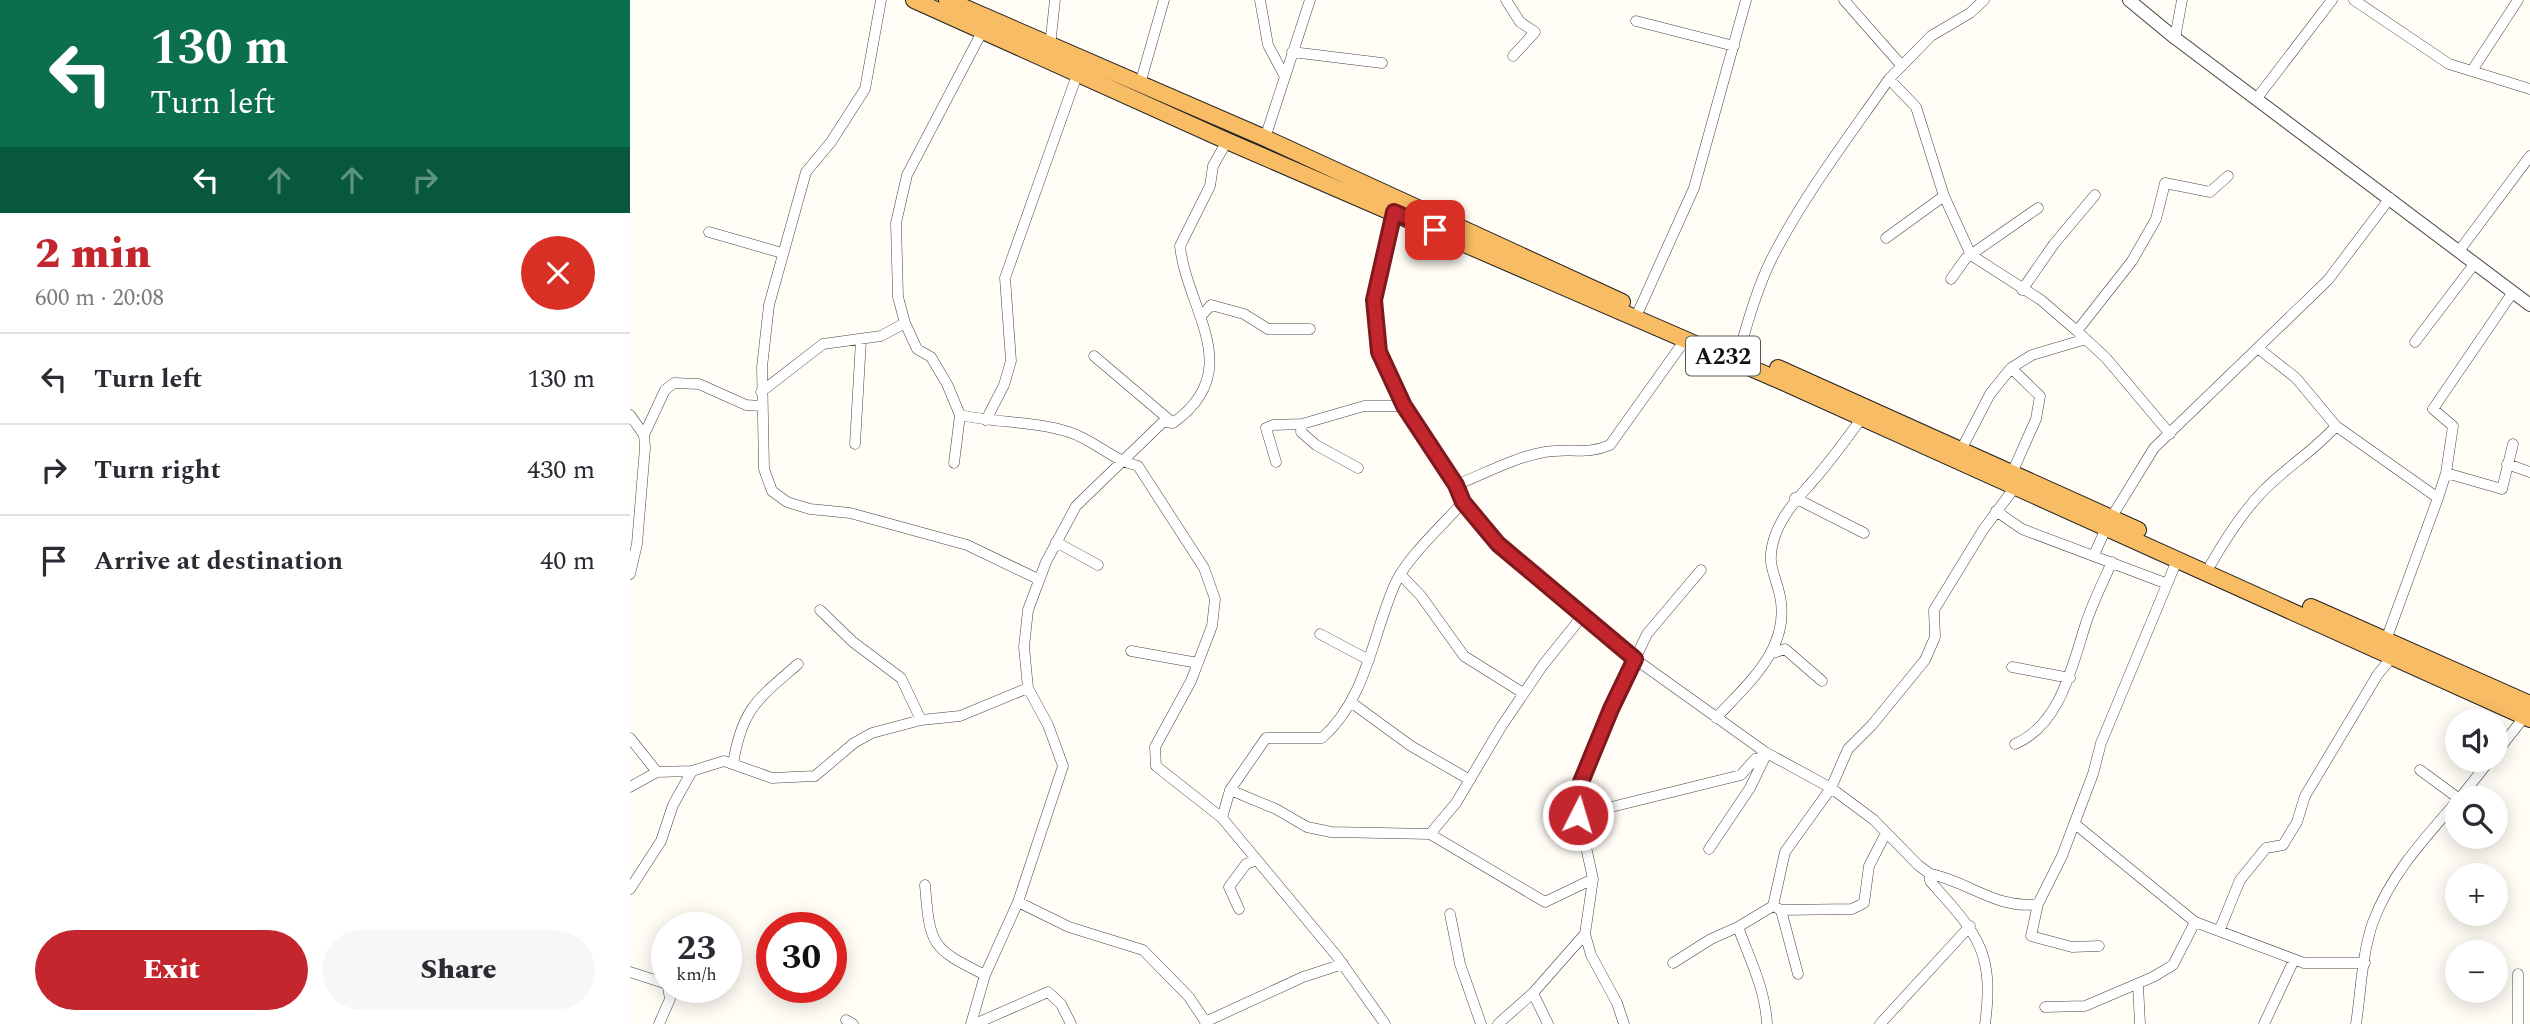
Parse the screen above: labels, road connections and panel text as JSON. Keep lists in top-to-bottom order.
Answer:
{
  "streets": {
    "highway": ["A232"]
  },
  "page": {
    "turn": ["130 m", "Turn left"],
    "heading": ["2 min", "600 m · 20:08"],
    "list": [
      {
        "name": "Turn left",
        "value": "130 m"
      },
      {
        "name": "Turn right",
        "value": "430 m"
      },
      {
        "name": "Arrive at destination",
        "value": "40 m"
      }
    ],
    "map_buttons": ["+", "−"],
    "speed": "23 km/h",
    "limit": "30",
    "buttons": ["Exit", "Share"]
  }
}
